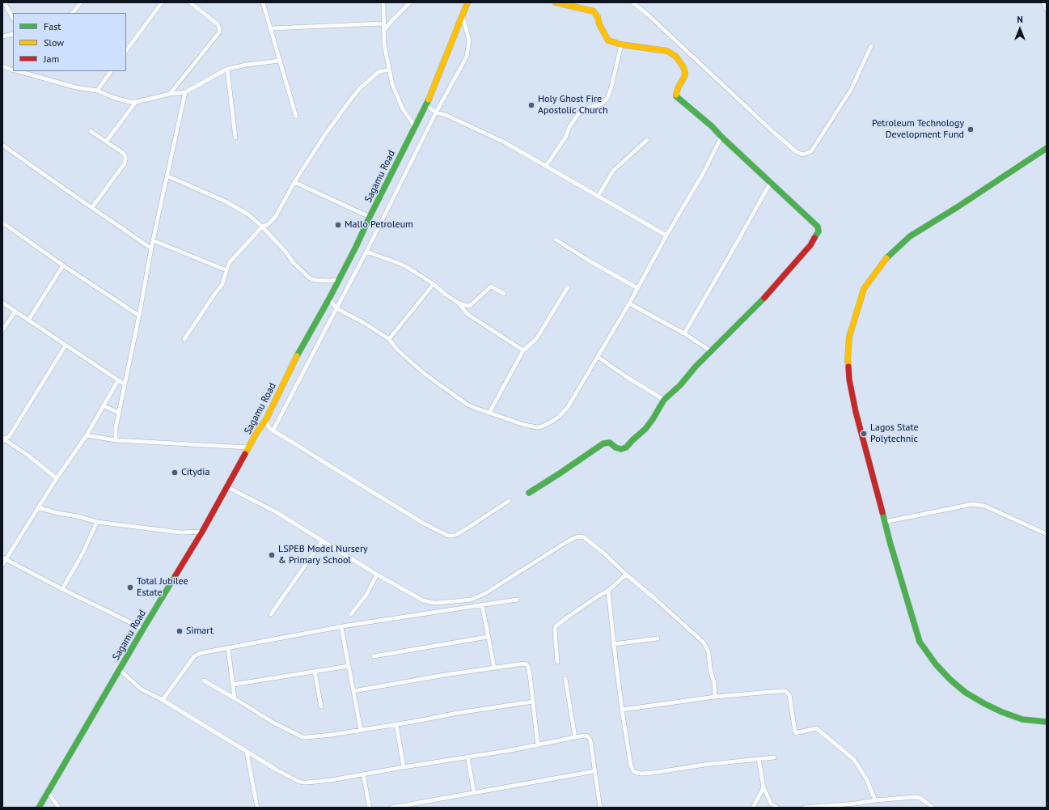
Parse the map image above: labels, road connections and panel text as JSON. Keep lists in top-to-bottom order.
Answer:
{
  "streets": {
    "main road": ["Sagamu Road"]
  },
  "places": [
    "Holy Ghost Fire Apostolic Church",
    "Petroleum Technology Development Fund",
    "Mallo Petroleum",
    "Lagos State Polytechnic",
    "Citydia",
    "LSPEB Model Nursery & Primary School",
    "Total Jubilee Estate",
    "Simart"
  ],
  "legend": ["Fast", "Slow", "Jam"],
  "north": "top"
}
